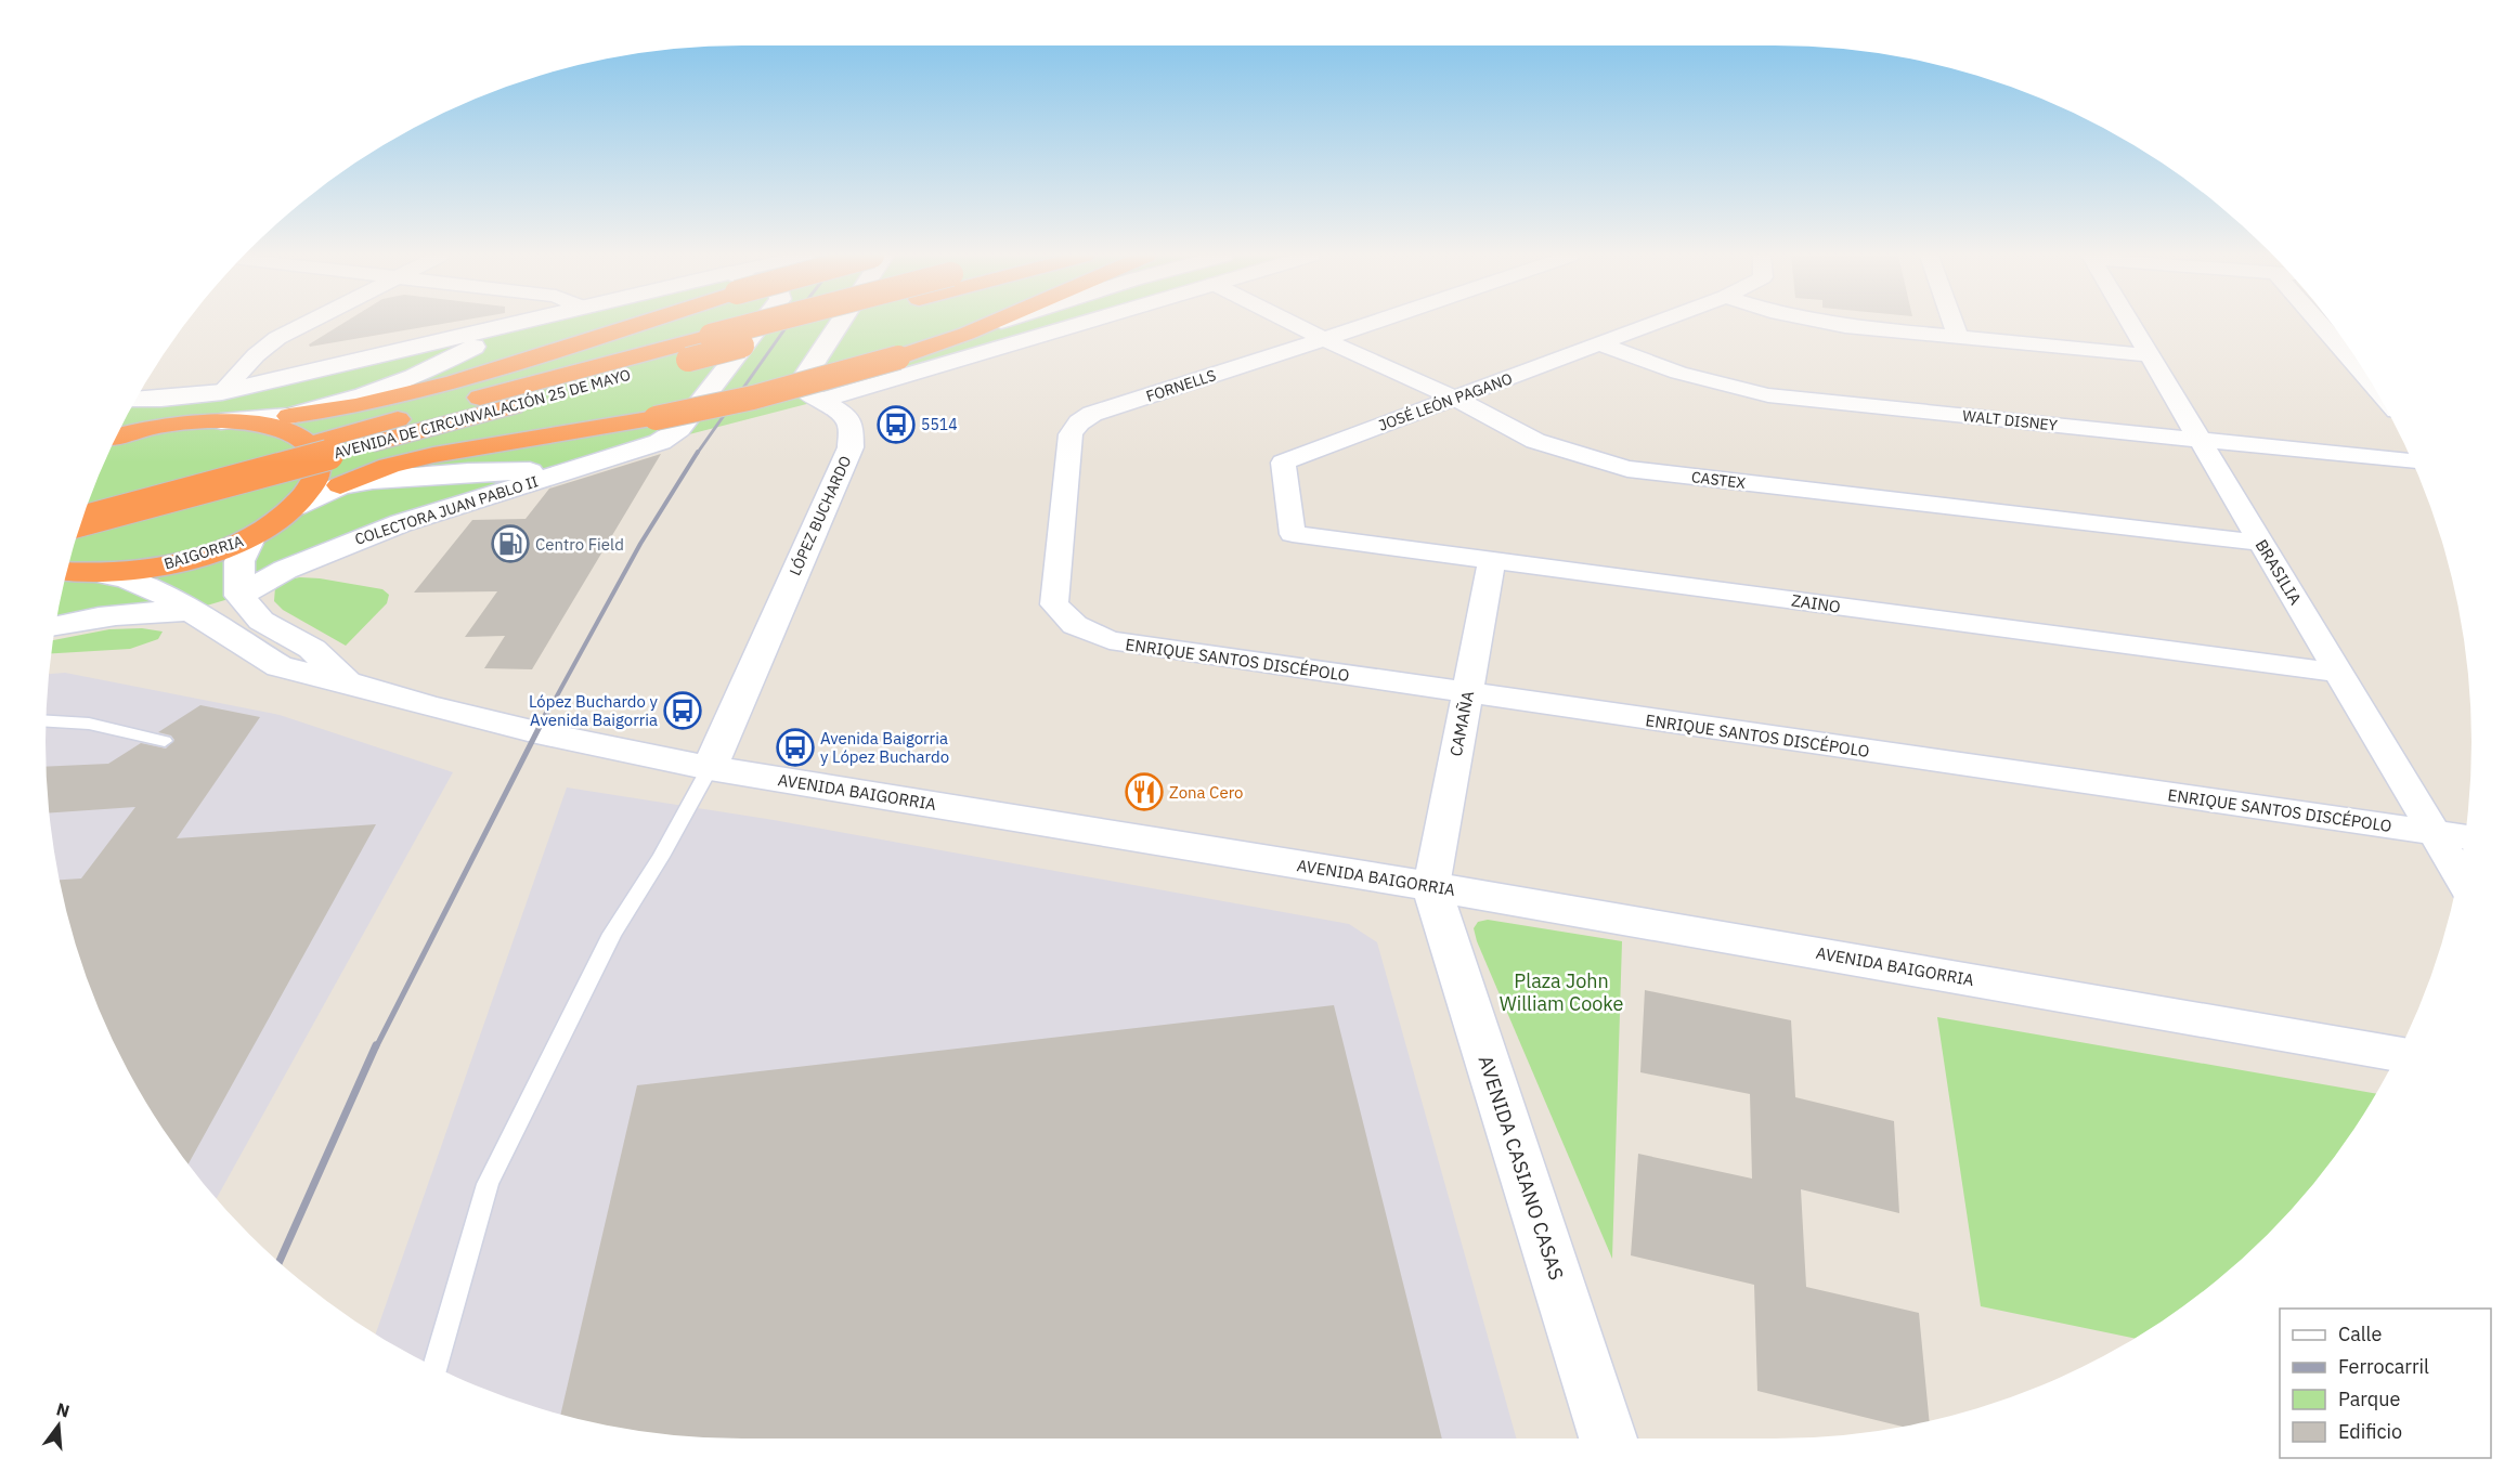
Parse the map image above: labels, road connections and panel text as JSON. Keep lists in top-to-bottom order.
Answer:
{
  "streets": {
    "highway": ["AVENIDA DE CIRCUNVALACIÓN 25 DE MAYO", "BAIGORRIA"],
    "main road": [
      "COLECTORA JUAN PABLO II",
      "LÓPEZ BUCHARDO",
      "AVENIDA BAIGORRIA",
      "AVENIDA CASIANO CASAS"
    ],
    "street": [
      "FORNELLS",
      "JOSÉ LEÓN PAGANO",
      "WALT DISNEY",
      "CASTEX",
      "BRASILIA",
      "ZAINO",
      "ENRIQUE SANTOS DISCÉPOLO",
      "CAMAÑA"
    ]
  },
  "crossings": [
    ["FORNELLS", "CASTEX"],
    ["FORNELLS", "ENRIQUE SANTOS DISCÉPOLO"],
    ["JOSÉ LEÓN PAGANO", "WALT DISNEY"],
    ["JOSÉ LEÓN PAGANO", "CASTEX"],
    ["JOSÉ LEÓN PAGANO", "ZAINO"],
    ["WALT DISNEY", "BRASILIA"],
    ["CASTEX", "BRASILIA"],
    ["COLECTORA JUAN PABLO II", "AVENIDA BAIGORRIA"],
    ["LÓPEZ BUCHARDO", "AVENIDA BAIGORRIA"],
    ["BAIGORRIA", "AVENIDA BAIGORRIA"],
    ["BRASILIA", "ZAINO"],
    ["BRASILIA", "ENRIQUE SANTOS DISCÉPOLO"],
    ["ZAINO", "CAMAÑA"],
    ["ENRIQUE SANTOS DISCÉPOLO", "CAMAÑA"],
    ["CAMAÑA", "AVENIDA BAIGORRIA"],
    ["CAMAÑA", "AVENIDA CASIANO CASAS"],
    ["AVENIDA BAIGORRIA", "AVENIDA CASIANO CASAS"]
  ],
  "parks": ["Plaza John William Cooke"],
  "places": {
    "bus stop": ["5514", "López Buchardo y Avenida Baigorria", "Avenida Baigorria y López Buchardo"],
    "fuel station": ["Centro Field"],
    "restaurant": ["Zona Cero"]
  },
  "legend": [
    "Calle",
    "Ferrocarril",
    "Parque",
    "Edificio"
  ],
  "north": "top"
}
